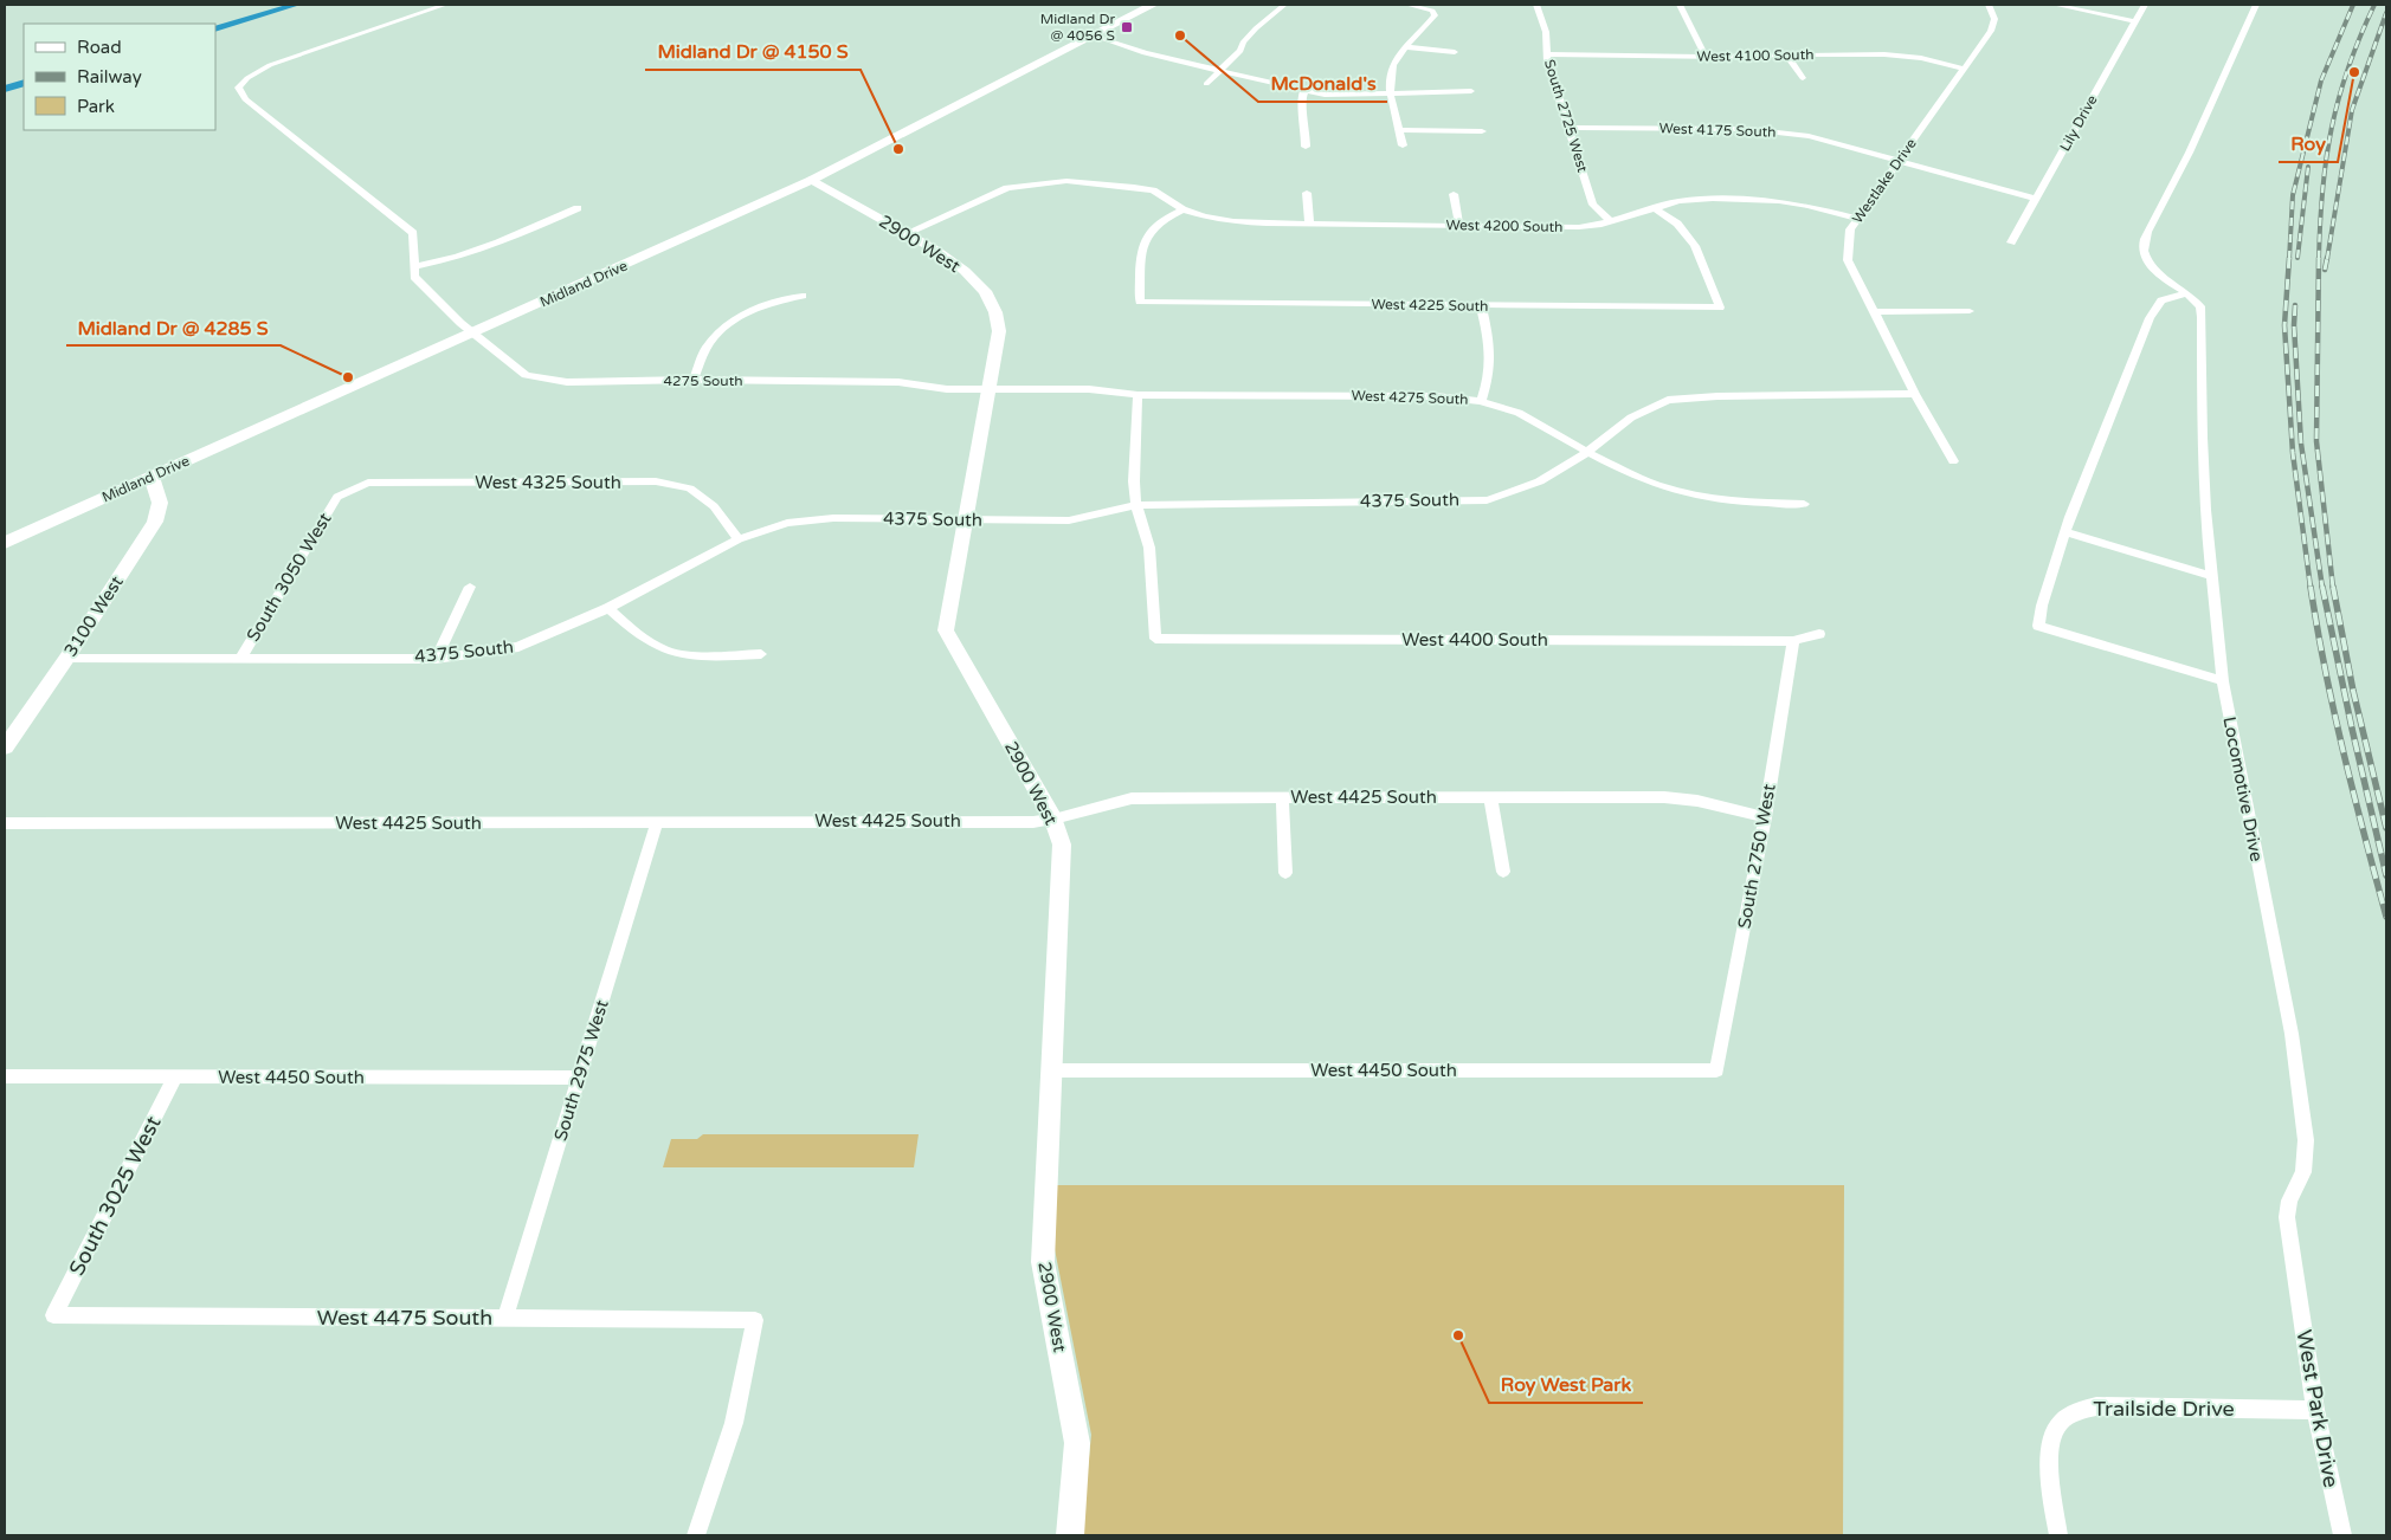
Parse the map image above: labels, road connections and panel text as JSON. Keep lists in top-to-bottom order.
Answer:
{
  "streets": {
    "main road": ["Midland Drive"],
    "street": [
      "West 4100 South",
      "South 2725 West",
      "Lily Drive",
      "West 4175 South",
      "Westlake Drive",
      "West 4200 South",
      "2900 West",
      "West 4225 South",
      "4275 South",
      "West 4275 South",
      "West 4325 South",
      "4375 South",
      "South 3050 West",
      "3100 West",
      "West 4400 South",
      "Locomotive Drive",
      "West 4425 South",
      "South 2750 West",
      "South 2975 West",
      "West 4450 South",
      "South 3025 West",
      "West 4475 South",
      "Trailside Drive",
      "West Park Drive"
    ]
  },
  "crossings": [
    ["West 4100 South", "South 2725 West"],
    ["West 4100 South", "Westlake Drive"],
    ["South 2725 West", "West 4175 South"],
    ["South 2725 West", "West 4200 South"],
    ["Lily Drive", "West 4175 South"],
    ["West 4175 South", "Westlake Drive"],
    ["Westlake Drive", "West 4200 South"],
    ["West 4200 South", "2900 West"],
    ["West 4200 South", "West 4225 South"],
    ["2900 West", "Midland Drive"],
    ["2900 West", "West 4275 South"],
    ["2900 West", "4375 South"],
    ["2900 West", "West 4425 South"],
    ["2900 West", "West 4450 South"],
    ["Midland Drive", "4275 South"],
    ["Midland Drive", "3100 West"],
    ["4275 South", "West 4275 South"],
    ["West 4275 South", "4375 South"],
    ["West 4325 South", "4375 South"],
    ["West 4325 South", "South 3050 West"],
    ["4375 South", "South 3050 West"],
    ["4375 South", "3100 West"],
    ["4375 South", "West 4400 South"],
    ["West 4400 South", "South 2750 West"],
    ["Locomotive Drive", "West Park Drive"],
    ["West 4425 South", "South 2750 West"],
    ["West 4425 South", "South 2975 West"],
    ["South 2750 West", "West 4450 South"],
    ["South 2975 West", "West 4450 South"],
    ["South 2975 West", "West 4475 South"],
    ["West 4450 South", "South 3025 West"],
    ["South 3025 West", "West 4475 South"],
    ["Trailside Drive", "West Park Drive"]
  ],
  "places": {
    "transit": ["Midland Dr @ 4056 S"],
    "other": [
      "McDonald's",
      "Roy",
      "Midland Dr @ 4150 S",
      "Midland Dr @ 4285 S",
      "Roy West Park"
    ]
  },
  "legend": ["Road", "Railway", "Park"]
}
